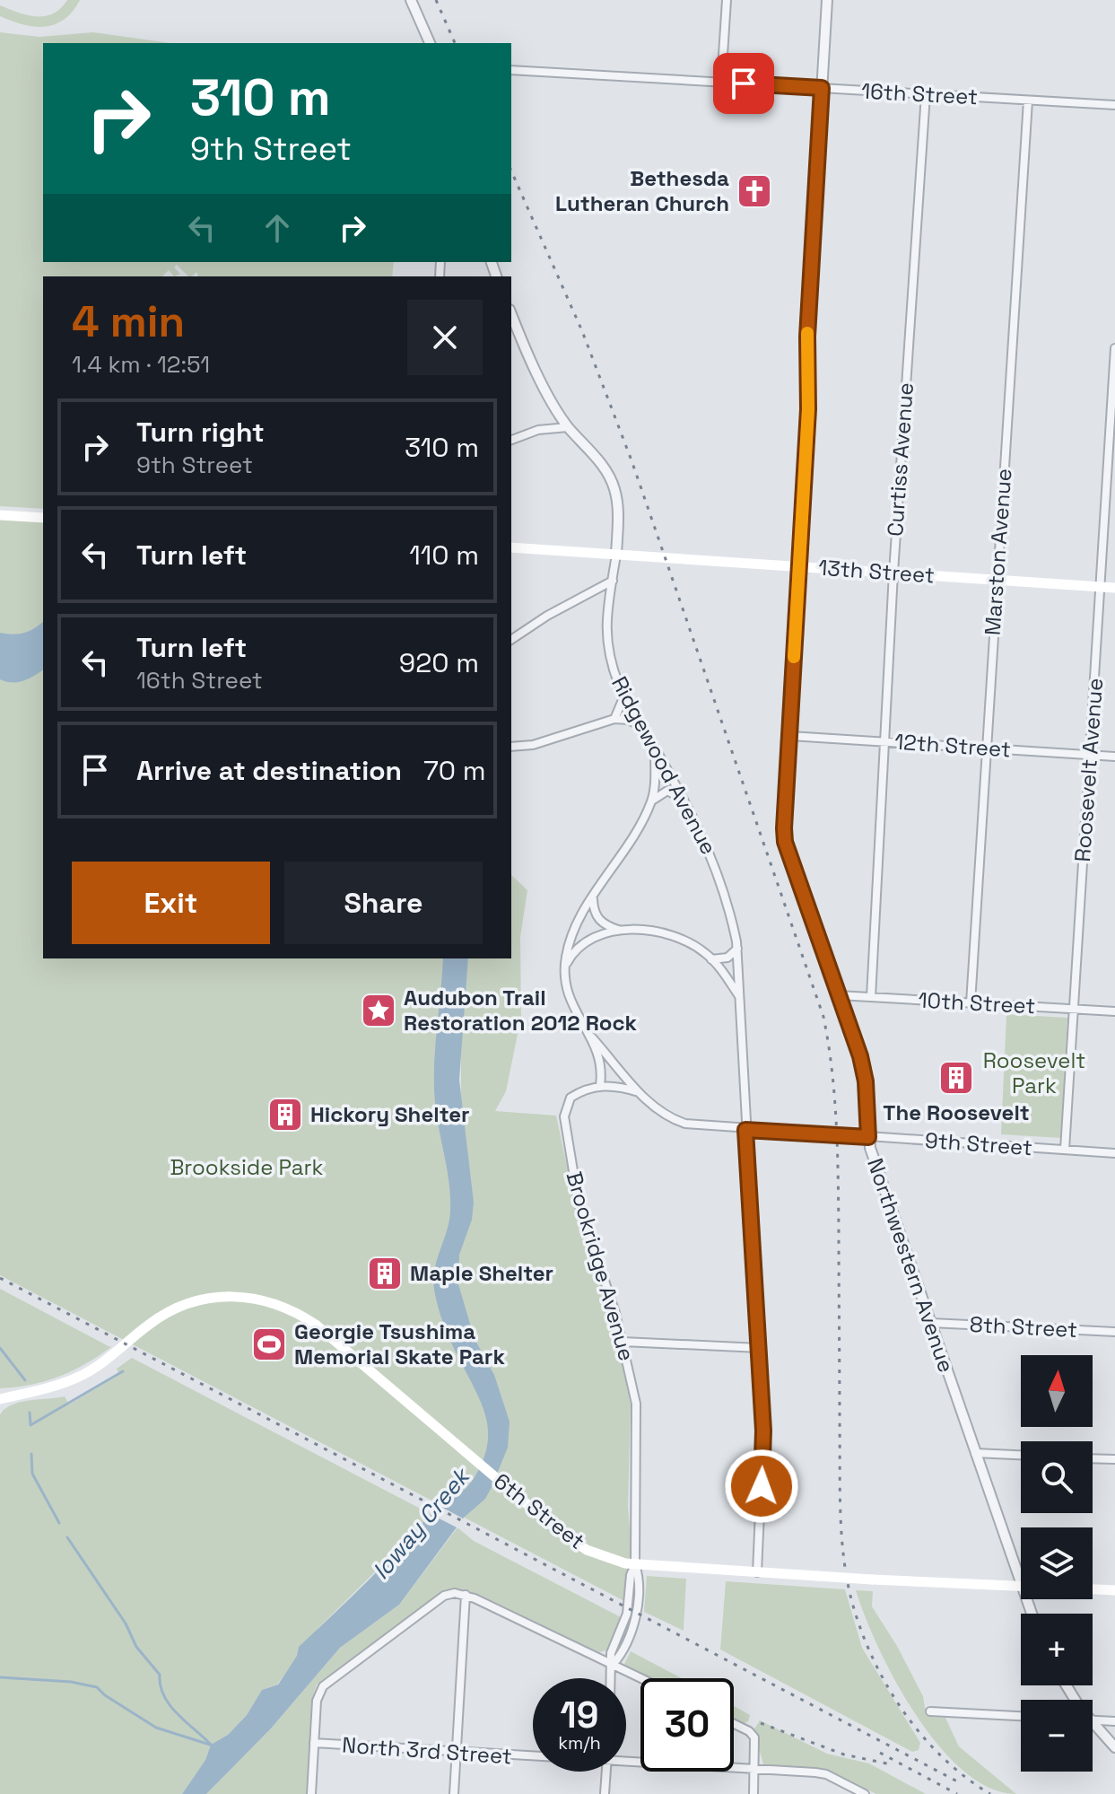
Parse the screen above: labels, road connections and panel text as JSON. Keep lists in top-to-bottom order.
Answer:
{
  "streets": {
    "main road": ["13th Street", "6th Street"],
    "street": [
      "16th Street",
      "Curtiss Avenue",
      "Marston Avenue",
      "12th Street",
      "Ridgewood Avenue",
      "Roosevelt Avenue",
      "10th Street",
      "9th Street",
      "Northwestern Avenue",
      "Brookridge Avenue",
      "8th Street",
      "North 3rd Street"
    ]
  },
  "crossings": [
    ["16th Street", "Curtiss Avenue"],
    ["16th Street", "Marston Avenue"],
    ["16th Street", "Northwestern Avenue"],
    ["Curtiss Avenue", "13th Street"],
    ["Curtiss Avenue", "12th Street"],
    ["Curtiss Avenue", "10th Street"],
    ["Marston Avenue", "13th Street"],
    ["Marston Avenue", "12th Street"],
    ["Marston Avenue", "10th Street"],
    ["13th Street", "Ridgewood Avenue"],
    ["13th Street", "Roosevelt Avenue"],
    ["13th Street", "Northwestern Avenue"],
    ["12th Street", "Roosevelt Avenue"],
    ["12th Street", "Northwestern Avenue"],
    ["Ridgewood Avenue", "9th Street"],
    ["Ridgewood Avenue", "6th Street"],
    ["Roosevelt Avenue", "10th Street"],
    ["Roosevelt Avenue", "9th Street"],
    ["10th Street", "Northwestern Avenue"],
    ["9th Street", "Northwestern Avenue"],
    ["9th Street", "Brookridge Avenue"],
    ["Northwestern Avenue", "8th Street"],
    ["Northwestern Avenue", "6th Street"],
    ["Brookridge Avenue", "6th Street"]
  ],
  "water": ["Ioway Creek"],
  "parks": ["Roosevelt Park", "Brookside Park"],
  "places": {
    "church": ["Bethesda Lutheran Church"],
    "place": ["Audubon Trail Restoration 2012 Rock"],
    "building": ["The Roosevelt", "Hickory Shelter", "Maple Shelter"],
    "sports": ["Georgie Tsushima Memorial Skate Park"]
  },
  "north": "top",
  "page": {
    "turn": ["310 m", "9th Street"],
    "heading": ["4 min", "1.4 km · 12:51"],
    "list": [
      {
        "name": "Turn right",
        "note": "9th Street",
        "value": "310 m"
      },
      {
        "name": "Turn left",
        "value": "110 m"
      },
      {
        "name": "Turn left",
        "note": "16th Street",
        "value": "920 m"
      },
      {
        "name": "Arrive at destination",
        "value": "70 m"
      }
    ],
    "buttons": ["Exit", "Share"],
    "map_buttons": ["+", "−"],
    "speed": "19 km/h",
    "limit": "30"
  }
}
